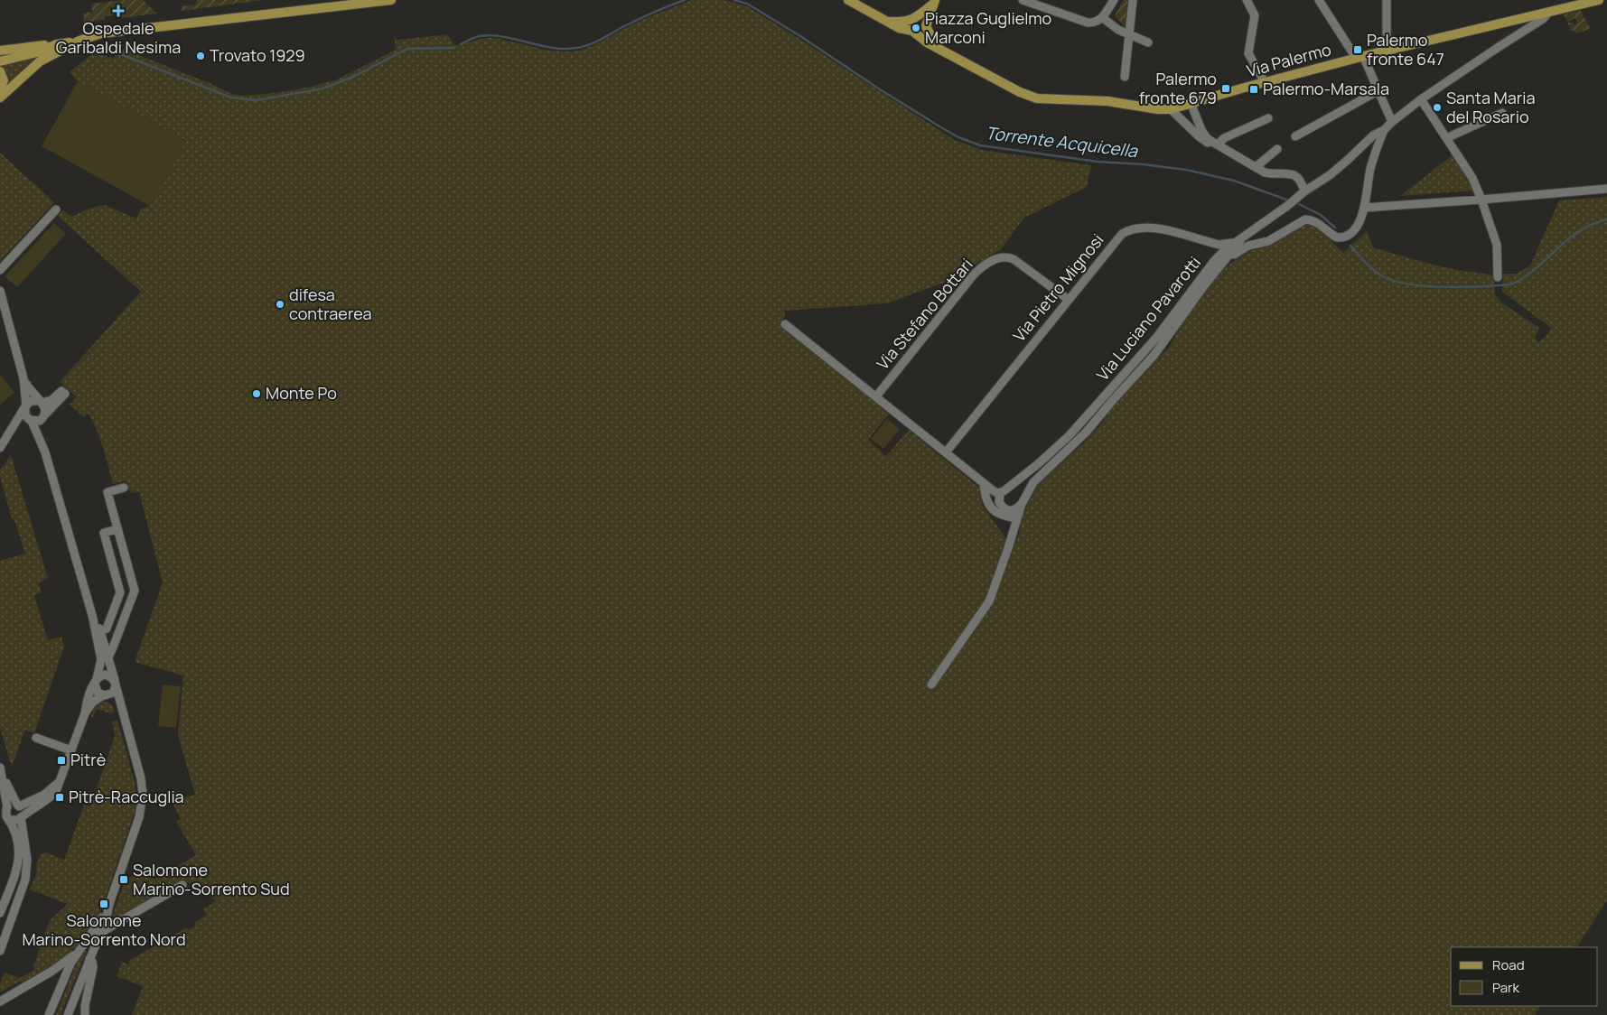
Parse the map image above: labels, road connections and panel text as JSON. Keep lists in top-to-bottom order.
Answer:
{
  "streets": {
    "main road": ["Via Palermo"],
    "street": ["Via Pietro Mignosi", "Via Stefano Bottari", "Via Luciano Pavarotti"]
  },
  "crossings": [
    ["Via Pietro Mignosi", "Via Stefano Bottari"],
    ["Via Pietro Mignosi", "Via Luciano Pavarotti"]
  ],
  "water": ["Torrente Acquicella"],
  "places": {
    "health": ["Ospedale Garibaldi Nesima"],
    "other": [
      "Piazza Guglielmo Marconi",
      "Trovato 1929",
      "Santa Maria del Rosario",
      "difesa contraerea",
      "Monte Po"
    ],
    "transit": [
      "Palermo fronte 647",
      "Palermo fronte 679",
      "Palermo-Marsala",
      "Pitrè",
      "Pitrè-Raccuglia",
      "Salomone Marino-Sorrento Sud",
      "Salomone Marino-Sorrento Nord"
    ]
  },
  "legend": ["Road", "Park"]
}
